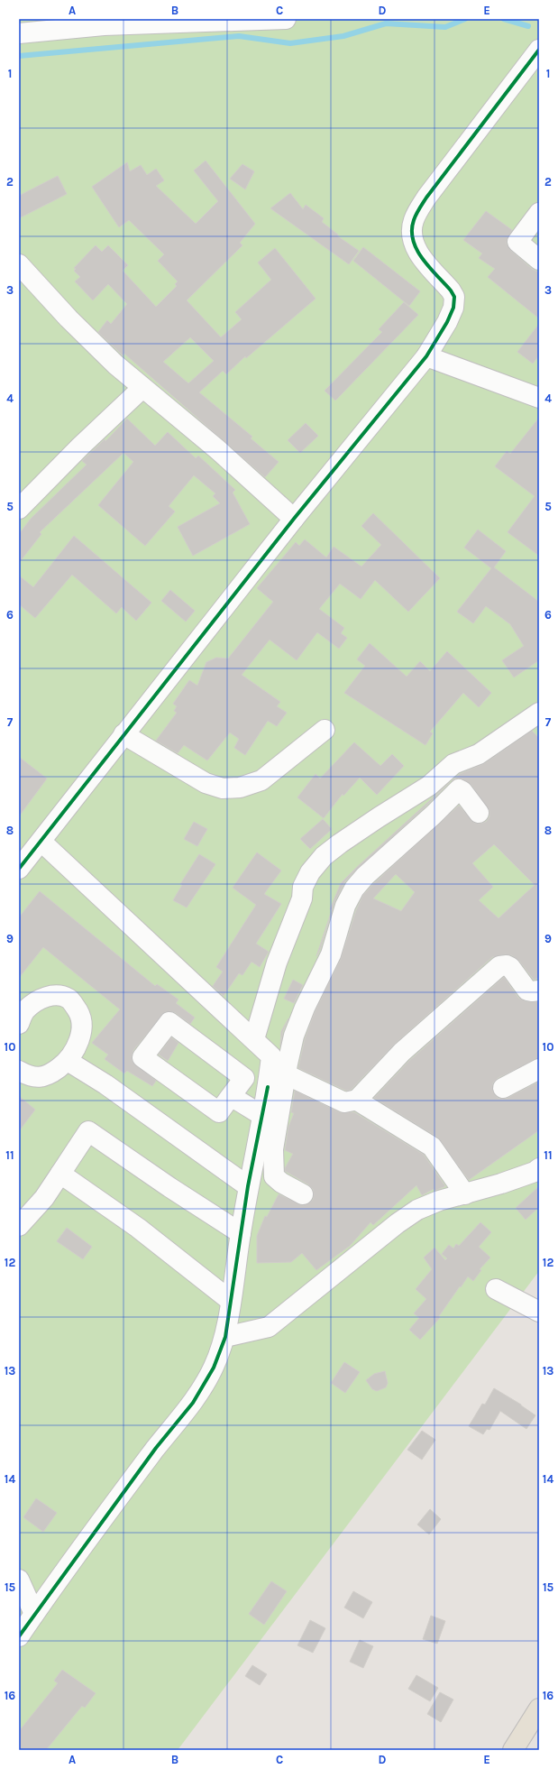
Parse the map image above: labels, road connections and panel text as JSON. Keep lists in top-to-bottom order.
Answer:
{
  "grid": {
    "columns": [
      "A",
      "B",
      "C",
      "D",
      "E"
    ],
    "rows": [
      "1",
      "2",
      "3",
      "4",
      "5",
      "6",
      "7",
      "8",
      "9",
      "10",
      "11",
      "12",
      "13",
      "14",
      "15",
      "16"
    ]
  }
}
